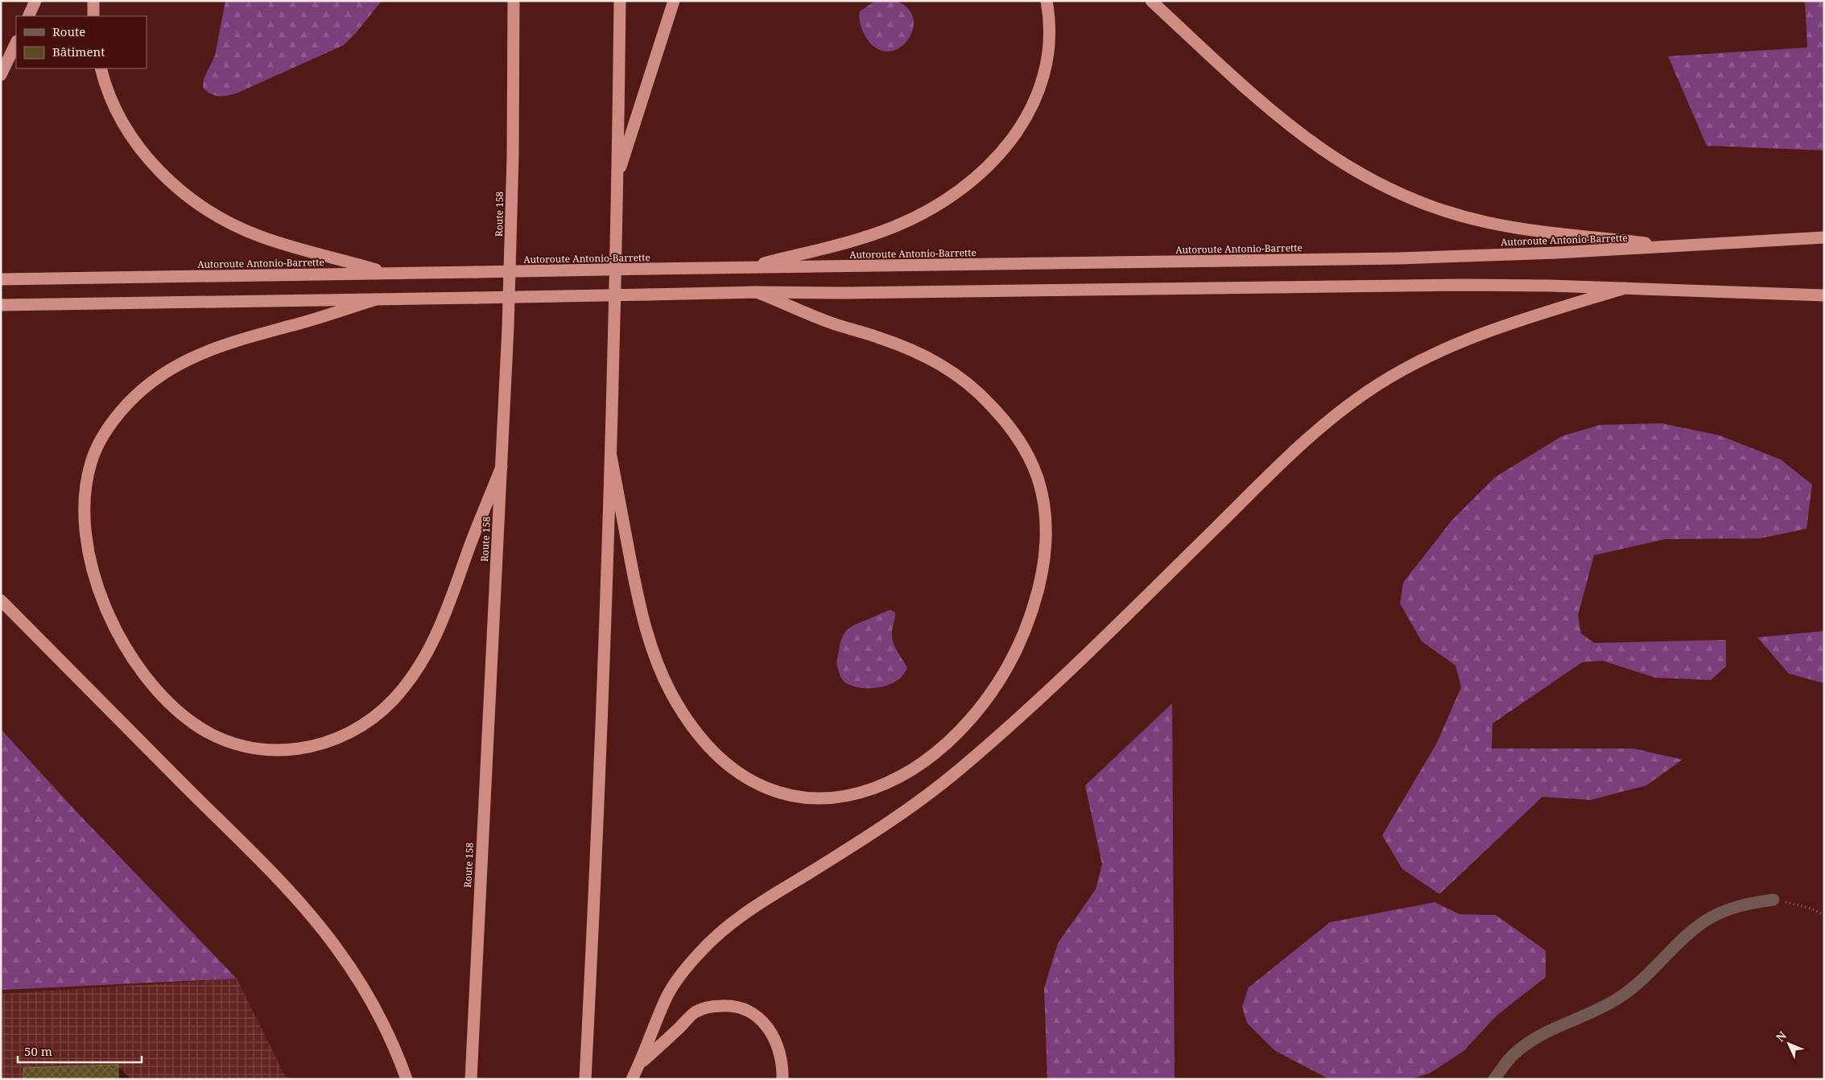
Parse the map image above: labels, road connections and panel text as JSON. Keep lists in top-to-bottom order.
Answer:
{
  "streets": {
    "highway": ["Route 158", "Autoroute Antonio-Barrette"]
  },
  "legend": ["Route", "Bâtiment"],
  "scale_bar": "50 m",
  "north": "top left"
}
